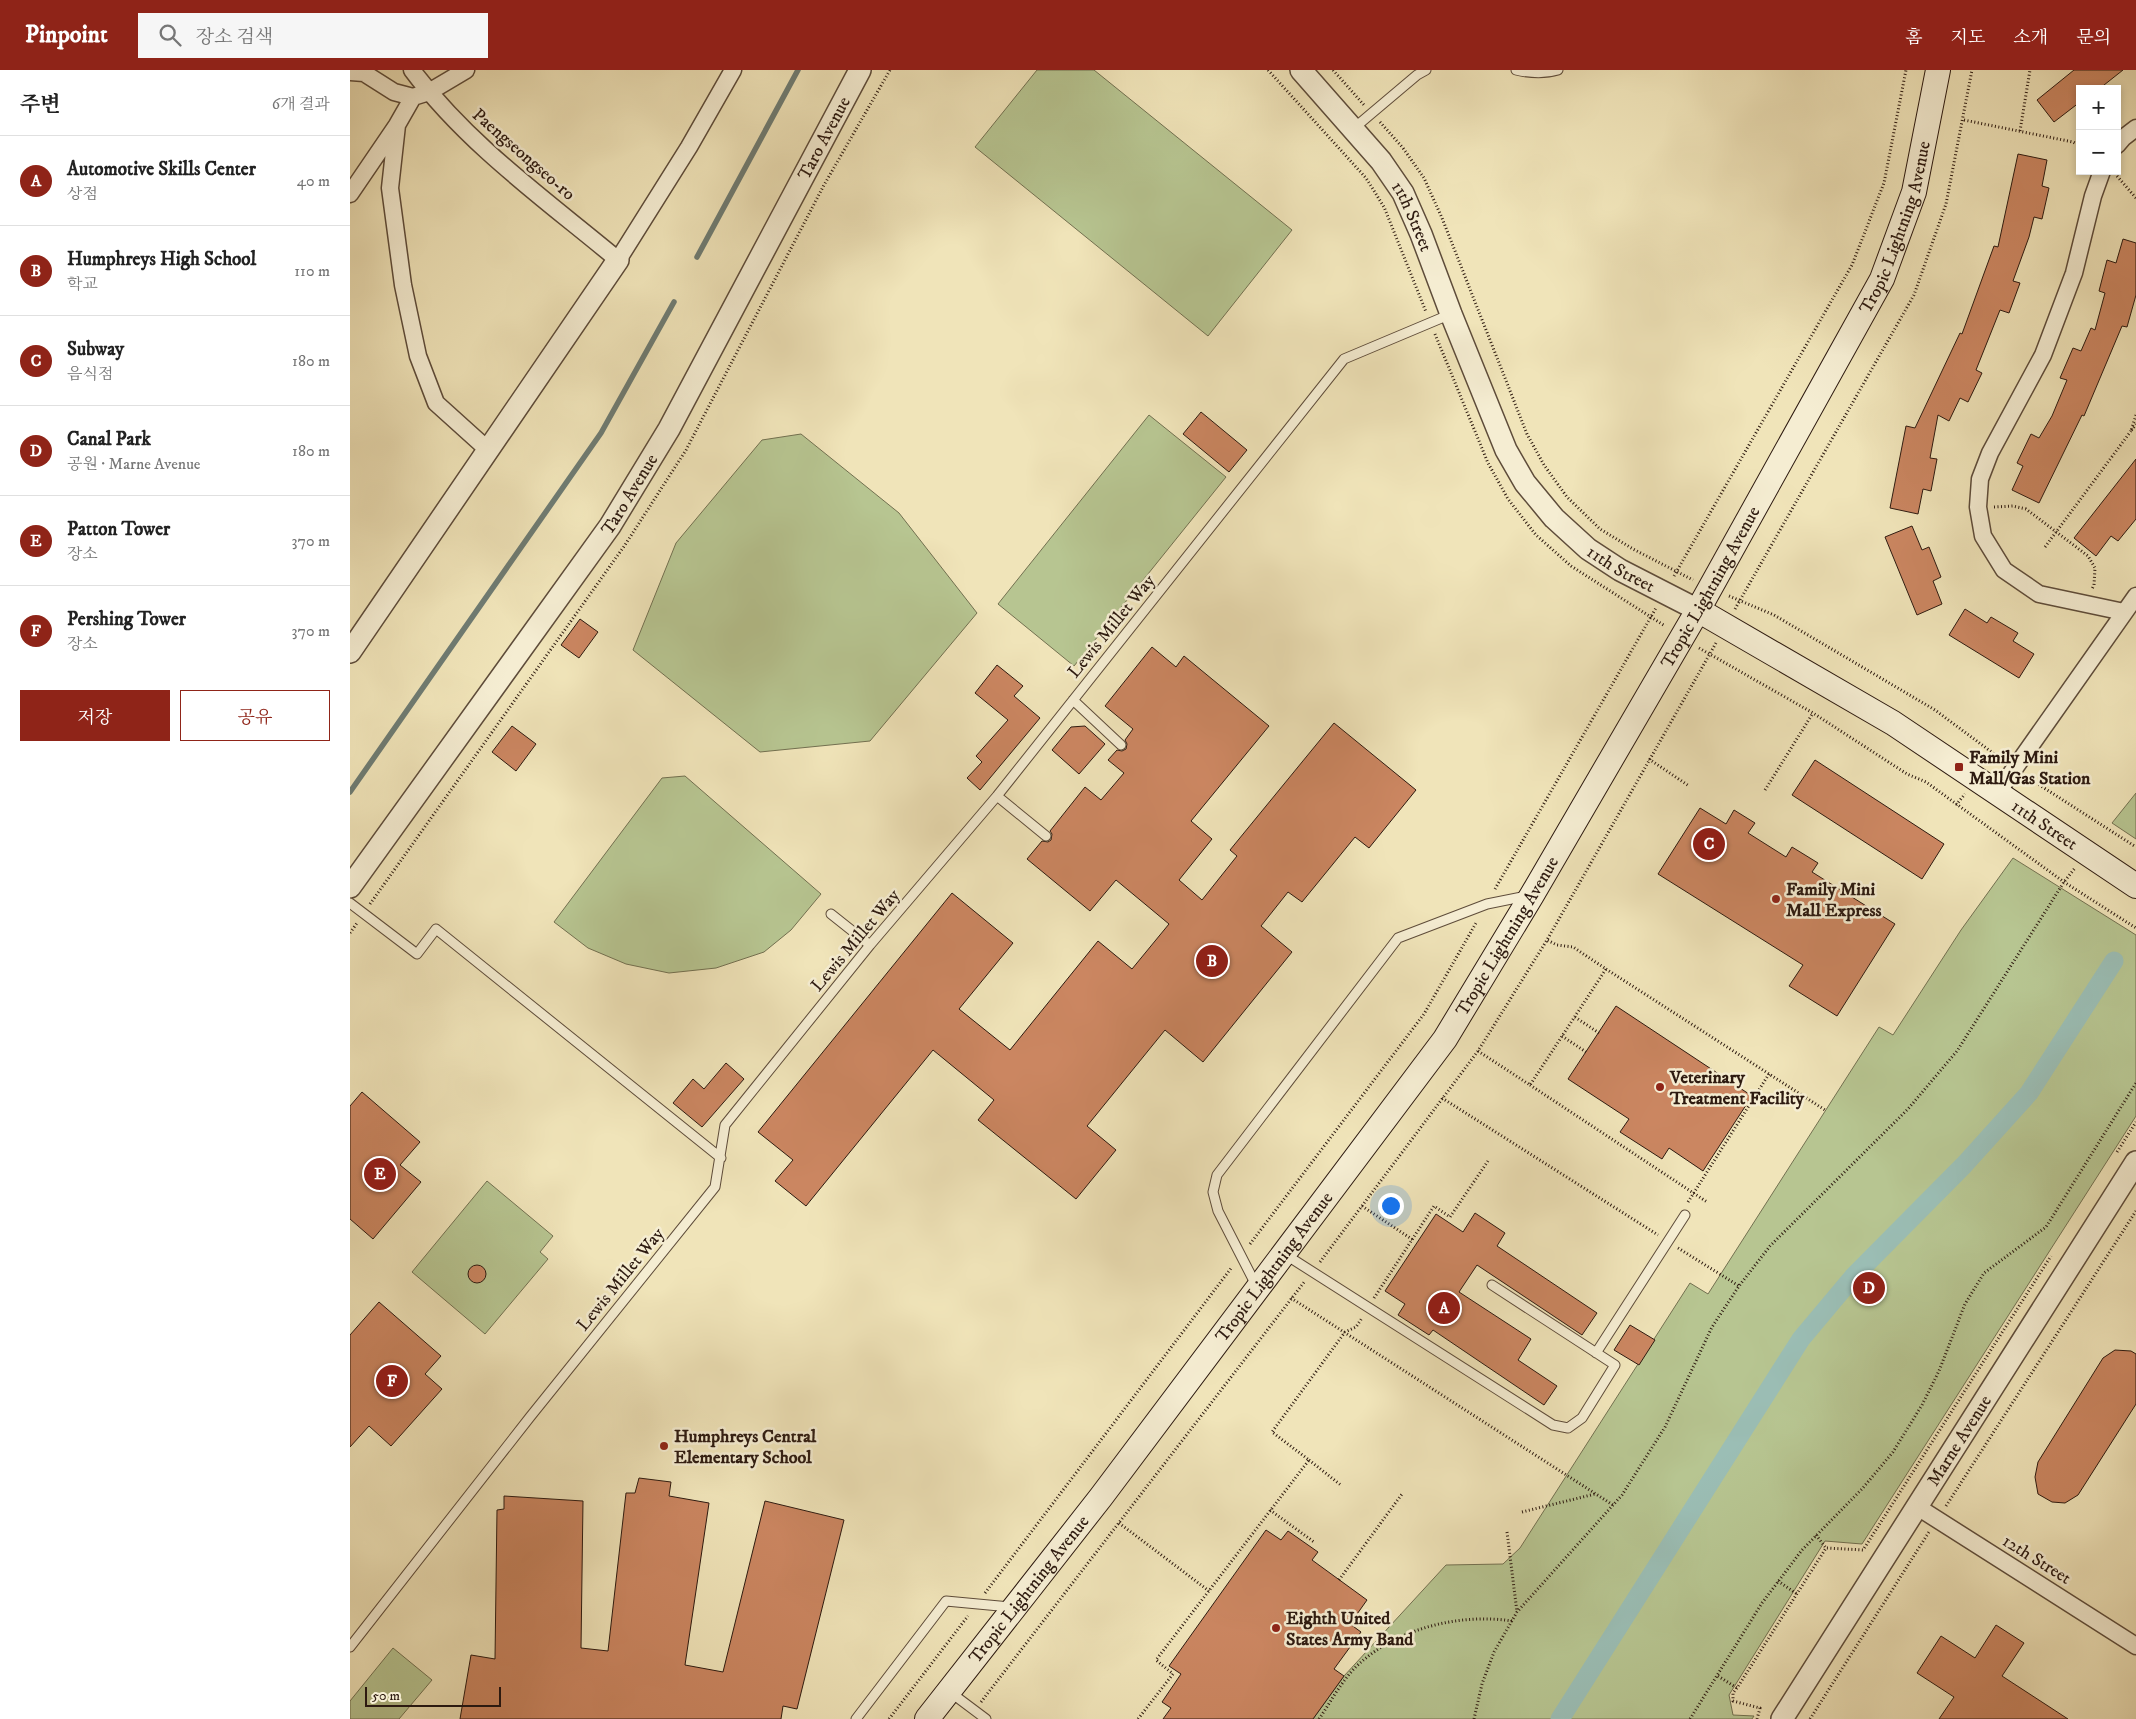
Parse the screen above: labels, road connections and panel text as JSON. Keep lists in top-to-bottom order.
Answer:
{
  "streets": {
    "main road": ["11th Street", "Tropic Lightning Avenue"],
    "street": [
      "Taro Avenue",
      "Paengseongseo-ro",
      "Marne Avenue",
      "12th Street"
    ],
    "lane": ["Lewis Millet Way"]
  },
  "crossings": [
    ["11th Street", "Tropic Lightning Avenue"],
    ["11th Street", "Lewis Millet Way"],
    ["Marne Avenue", "12th Street"]
  ],
  "places": {
    "transit": ["Family Mini Mall/Gas Station"],
    "other": [
      "Family Mini Mall Express",
      "Veterinary Treatment Facility",
      "Humphreys Central Elementary School",
      "Eighth United States Army Band"
    ]
  },
  "scale_bar": "50 m",
  "page": {
    "header": "Pinpoint",
    "search": "장소 검색",
    "nav": [
      "홈",
      "지도",
      "소개",
      "문의"
    ],
    "heading": ["주변", "6개 결과"],
    "map_buttons": ["+", "−"],
    "list": [
      {
        "mark": "A",
        "name": "Automotive Skills Center",
        "note": "상점",
        "value": "40 m"
      },
      {
        "mark": "B",
        "name": "Humphreys High School",
        "note": "학교",
        "value": "110 m"
      },
      {
        "mark": "C",
        "name": "Subway",
        "note": "음식점",
        "value": "180 m"
      },
      {
        "mark": "D",
        "name": "Canal Park",
        "note": "공원 · Marne Avenue",
        "value": "180 m"
      },
      {
        "mark": "E",
        "name": "Patton Tower",
        "note": "장소",
        "value": "370 m"
      },
      {
        "mark": "F",
        "name": "Pershing Tower",
        "note": "장소",
        "value": "370 m"
      }
    ],
    "buttons": ["저장", "공유"],
    "pins": [
      "C",
      "B",
      "E",
      "D",
      "A",
      "F"
    ],
    "scale": "50 m"
  }
}
